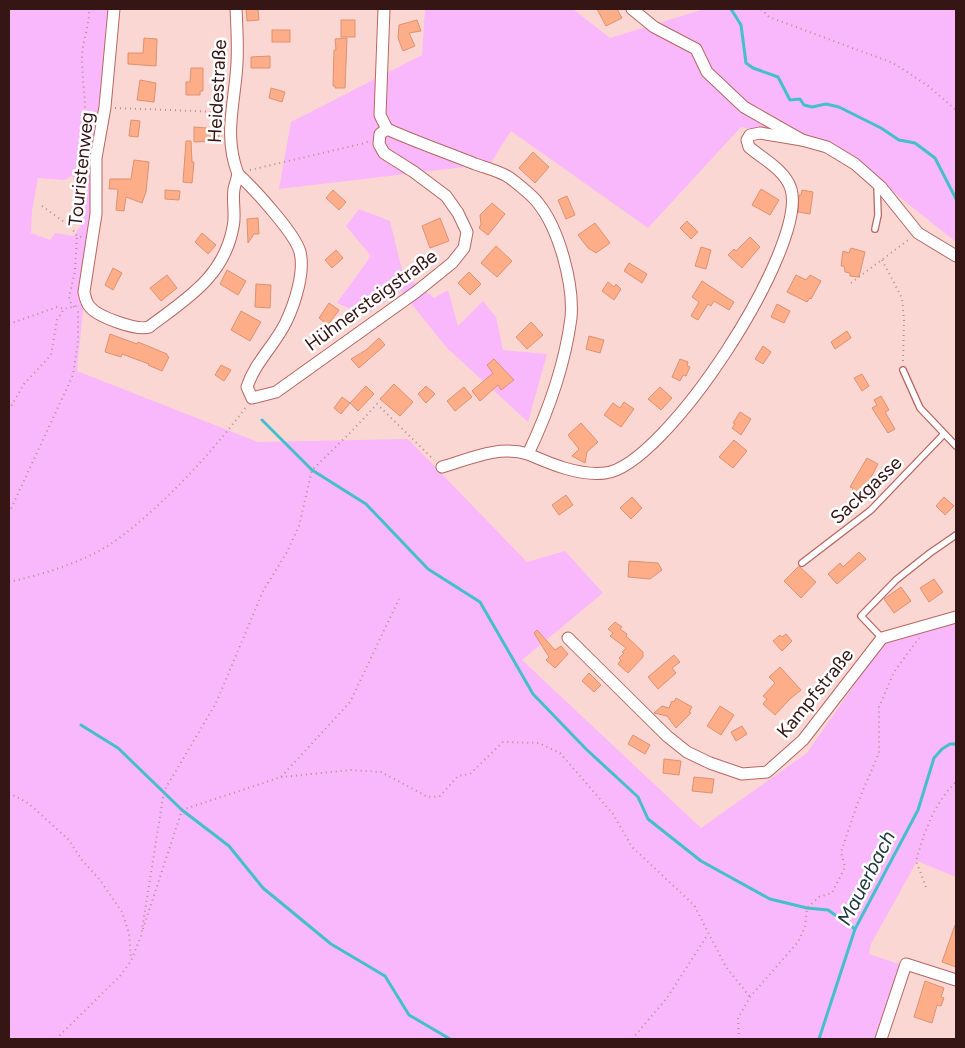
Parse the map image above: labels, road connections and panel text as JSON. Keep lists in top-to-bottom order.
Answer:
{
  "streets": {
    "street": [
      "Heidestraße",
      "Touristenweg",
      "Hühnersteigstraße",
      "Kampfstraße"
    ],
    "lane": ["Sackgasse"]
  },
  "crossings": [
    ["Heidestraße", "Hühnersteigstraße"]
  ],
  "water": ["Mauerbach"]
}
